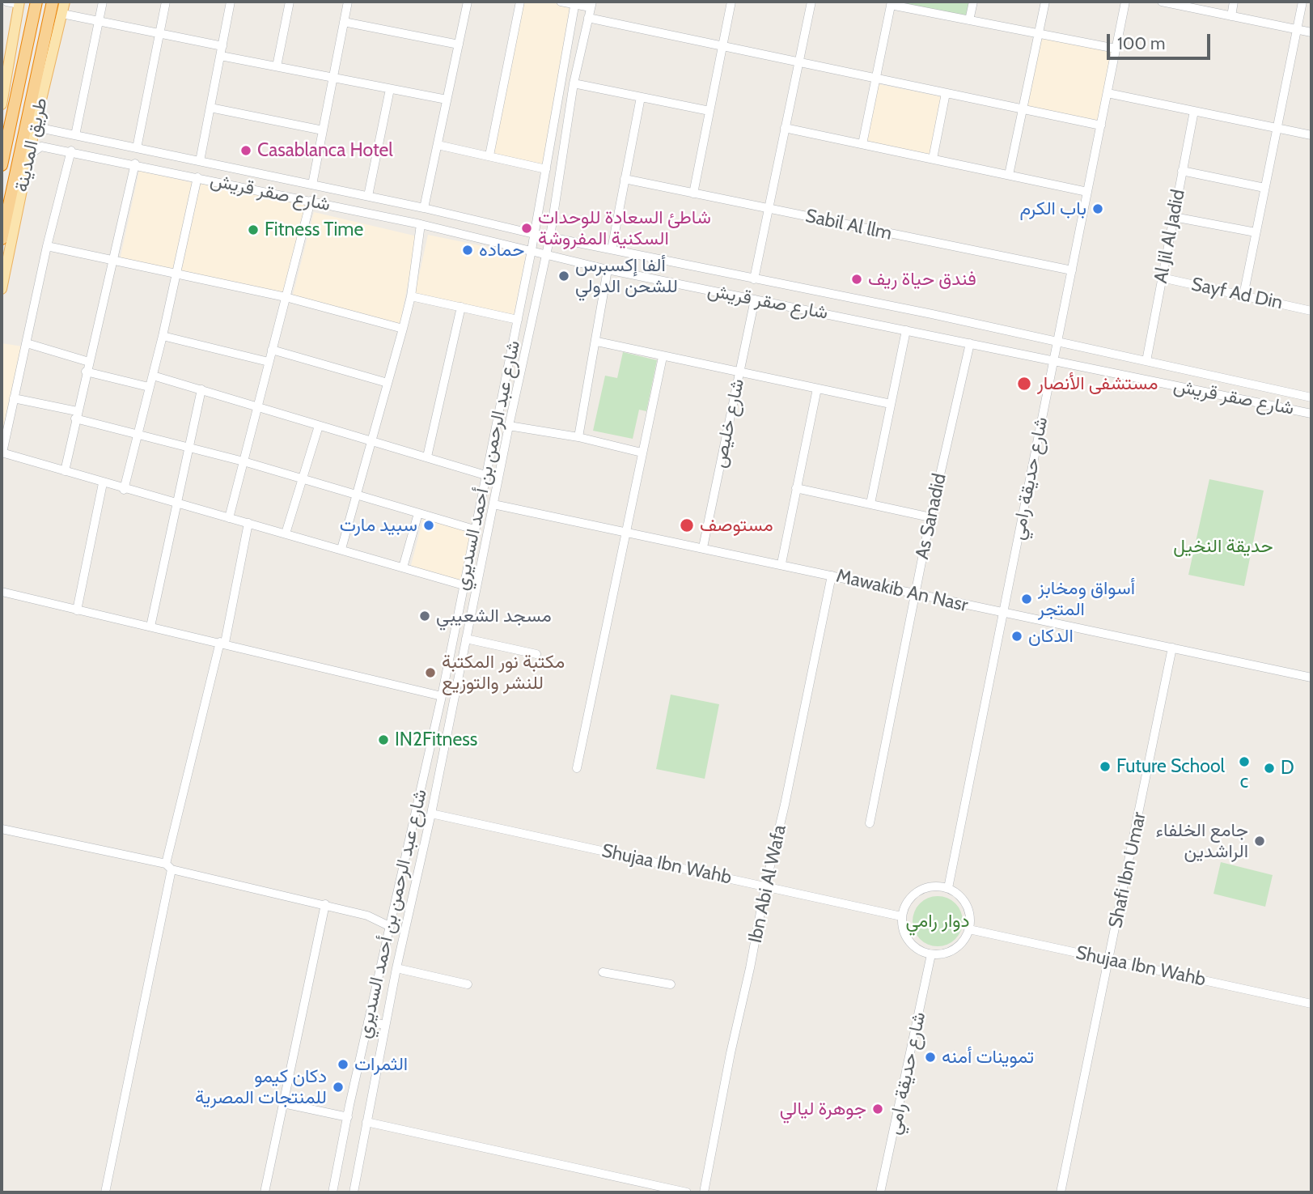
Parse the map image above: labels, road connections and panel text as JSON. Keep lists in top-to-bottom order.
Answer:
{
  "streets": {
    "main road": ["طريق المدينة"],
    "street": [
      "شارع صقر قريش",
      "Sabil Al llm",
      "Al Jil Al Jadid",
      "Sayf Ad Din",
      "شارع خليص",
      "شارع عبد الرحمن بن أحمد السديري",
      "شارع حديقة رامي",
      "As Sanadid",
      "Mawakib An Nasr",
      "Shujaa Ibn Wahb",
      "Shafi Ibn Umar",
      "Ibn Abi Al Wafa"
    ]
  },
  "crossings": [
    ["طريق المدينة", "شارع صقر قريش"],
    ["شارع صقر قريش", "Al Jil Al Jadid"],
    ["شارع صقر قريش", "شارع خليص"],
    ["شارع صقر قريش", "شارع عبد الرحمن بن أحمد السديري"],
    ["شارع صقر قريش", "شارع حديقة رامي"],
    ["شارع صقر قريش", "As Sanadid"],
    ["Sabil Al llm", "شارع حديقة رامي"],
    ["Al Jil Al Jadid", "Sayf Ad Din"],
    ["شارع خليص", "Mawakib An Nasr"],
    ["شارع عبد الرحمن بن أحمد السديري", "Mawakib An Nasr"],
    ["شارع عبد الرحمن بن أحمد السديري", "Shujaa Ibn Wahb"],
    ["شارع حديقة رامي", "Mawakib An Nasr"],
    ["شارع حديقة رامي", "Shujaa Ibn Wahb"],
    ["As Sanadid", "Mawakib An Nasr"],
    ["Mawakib An Nasr", "Shafi Ibn Umar"],
    ["Mawakib An Nasr", "Ibn Abi Al Wafa"],
    ["Shujaa Ibn Wahb", "Shafi Ibn Umar"],
    ["Shujaa Ibn Wahb", "Ibn Abi Al Wafa"]
  ],
  "parks": ["حديقة النخيل", "دوار رامي"],
  "places": [
    "Casablanca Hotel",
    "باب الكرم",
    "شاطئ السعادة للوحدات السكنية المفروشة",
    "Fitness Time",
    "حماده",
    "ألفا إكسبرس للشحن الدولي",
    "فندق حياة ريف",
    "مستشفى الأنصار",
    "سبيد مارت",
    "مستوصف",
    "أسواق ومخابز المتجر",
    "مسجد الشعيبي",
    "الدكان",
    "مكتبة نور المكتبة للنشر والتوزيع",
    "IN2Fitness",
    "c",
    "Future School",
    "D",
    "جامع الخلفاء الراشدين",
    "تموينات أمنه",
    "الثمرات",
    "دكان كيمو للمنتجات المصرية",
    "جوهرة ليالي"
  ],
  "scale_bar": "100 m"
}
